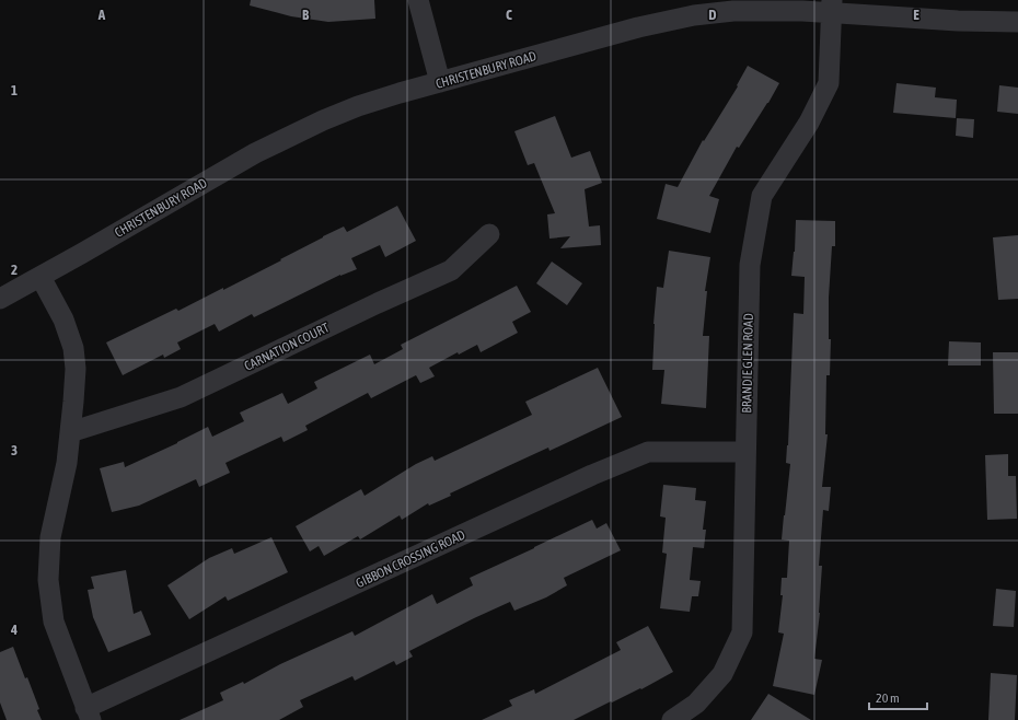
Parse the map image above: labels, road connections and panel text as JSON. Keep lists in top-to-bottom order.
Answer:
{
  "streets": {
    "street": [
      "CHRISTENBURY ROAD",
      "CARNATION COURT",
      "BRANDIE GLEN ROAD",
      "GIBBON CROSSING ROAD"
    ]
  },
  "crossings": [
    ["CHRISTENBURY ROAD", "BRANDIE GLEN ROAD"],
    ["BRANDIE GLEN ROAD", "GIBBON CROSSING ROAD"]
  ],
  "scale_bar": "20 m",
  "grid": {
    "columns": [
      "A",
      "B",
      "C",
      "D",
      "E"
    ],
    "rows": [
      "1",
      "2",
      "3",
      "4"
    ]
  }
}
